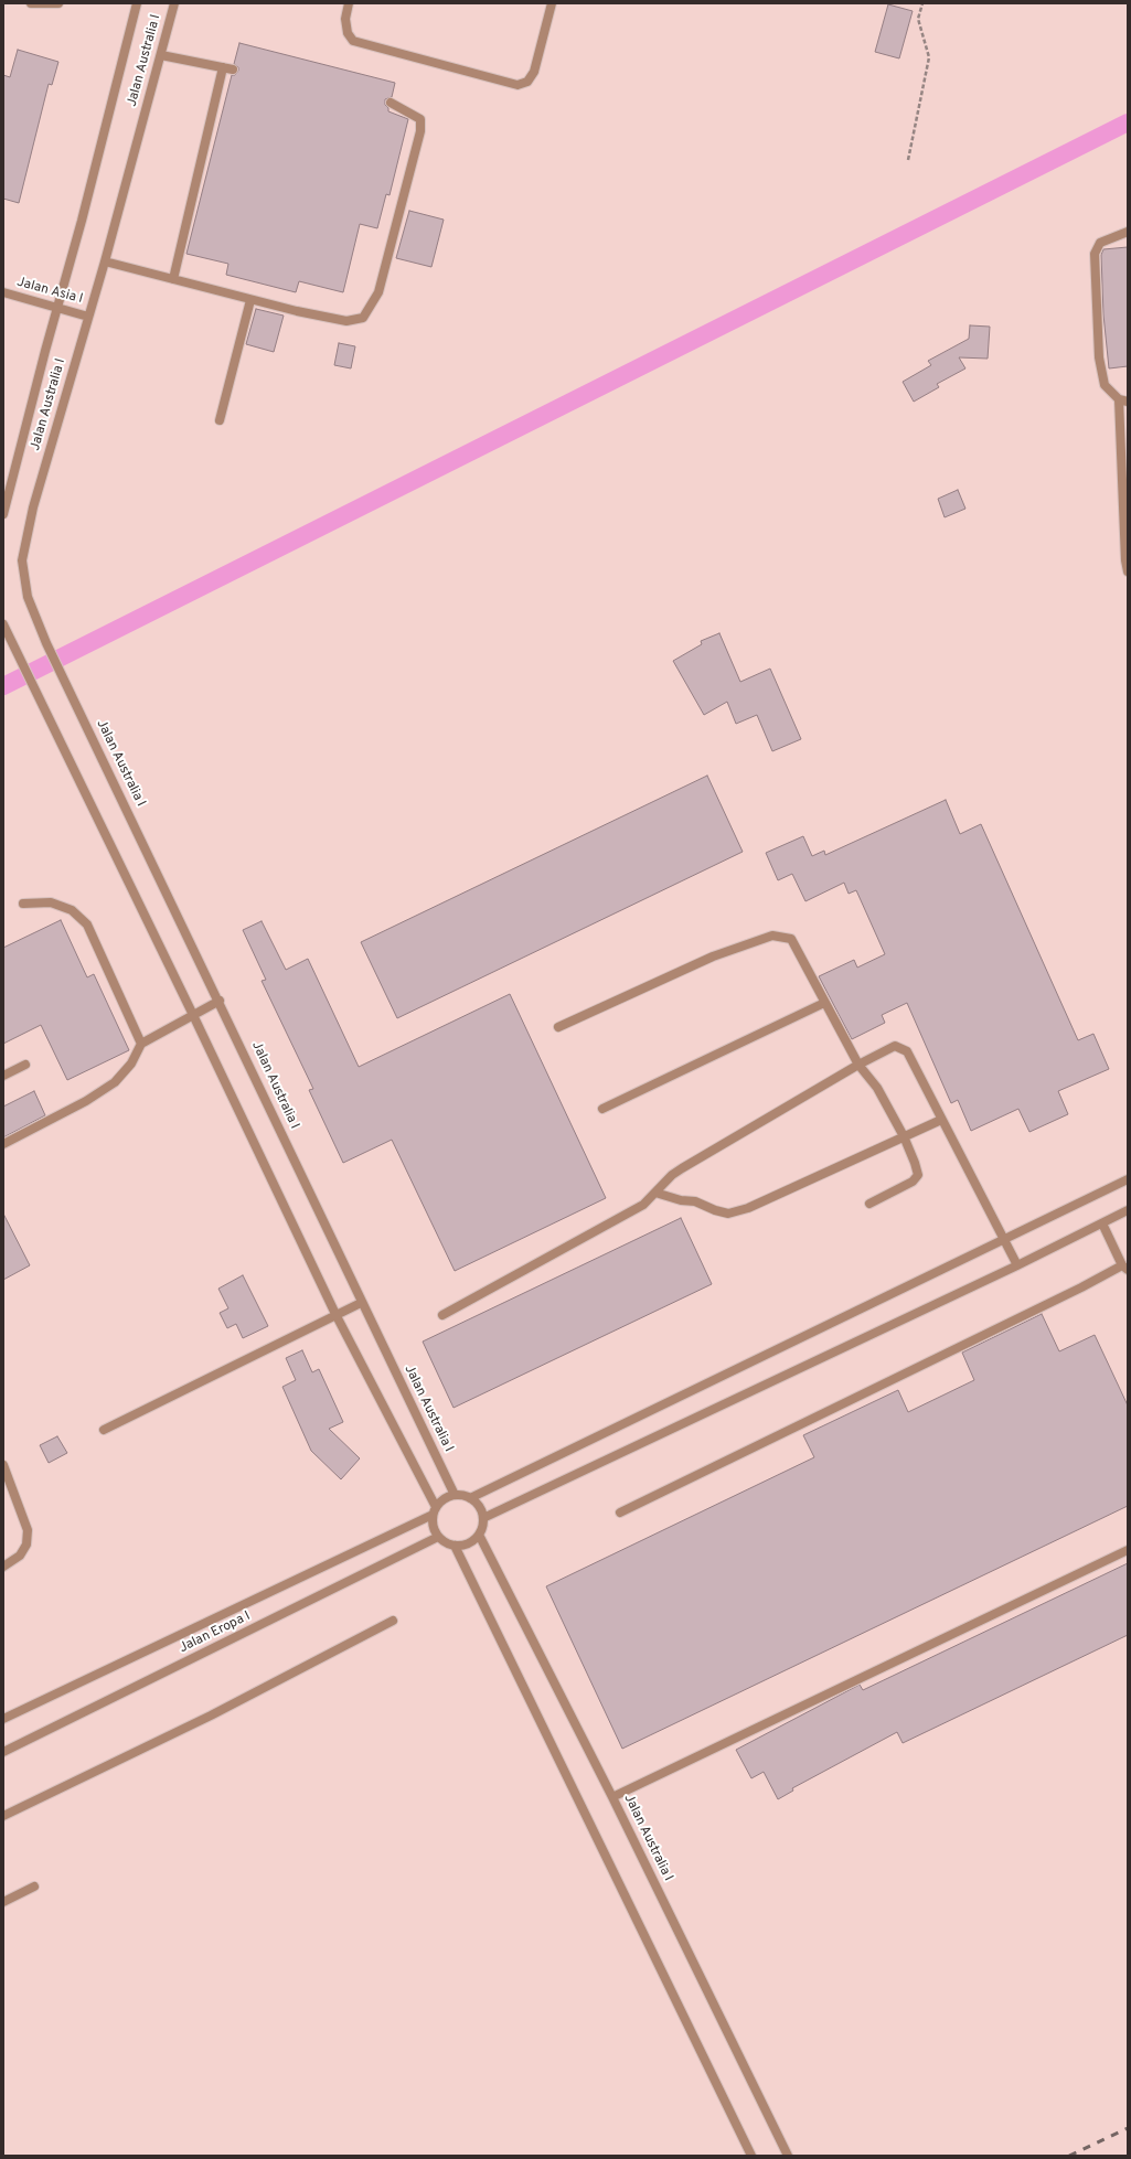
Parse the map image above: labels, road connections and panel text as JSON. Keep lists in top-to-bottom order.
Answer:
{
  "streets": {
    "lane": ["Jalan Australia I", "Jalan Asia I", "Jalan Eropa I"]
  },
  "crossings": [
    ["Jalan Australia I", "Jalan Asia I"],
    ["Jalan Australia I", "Jalan Eropa I"]
  ]
}
